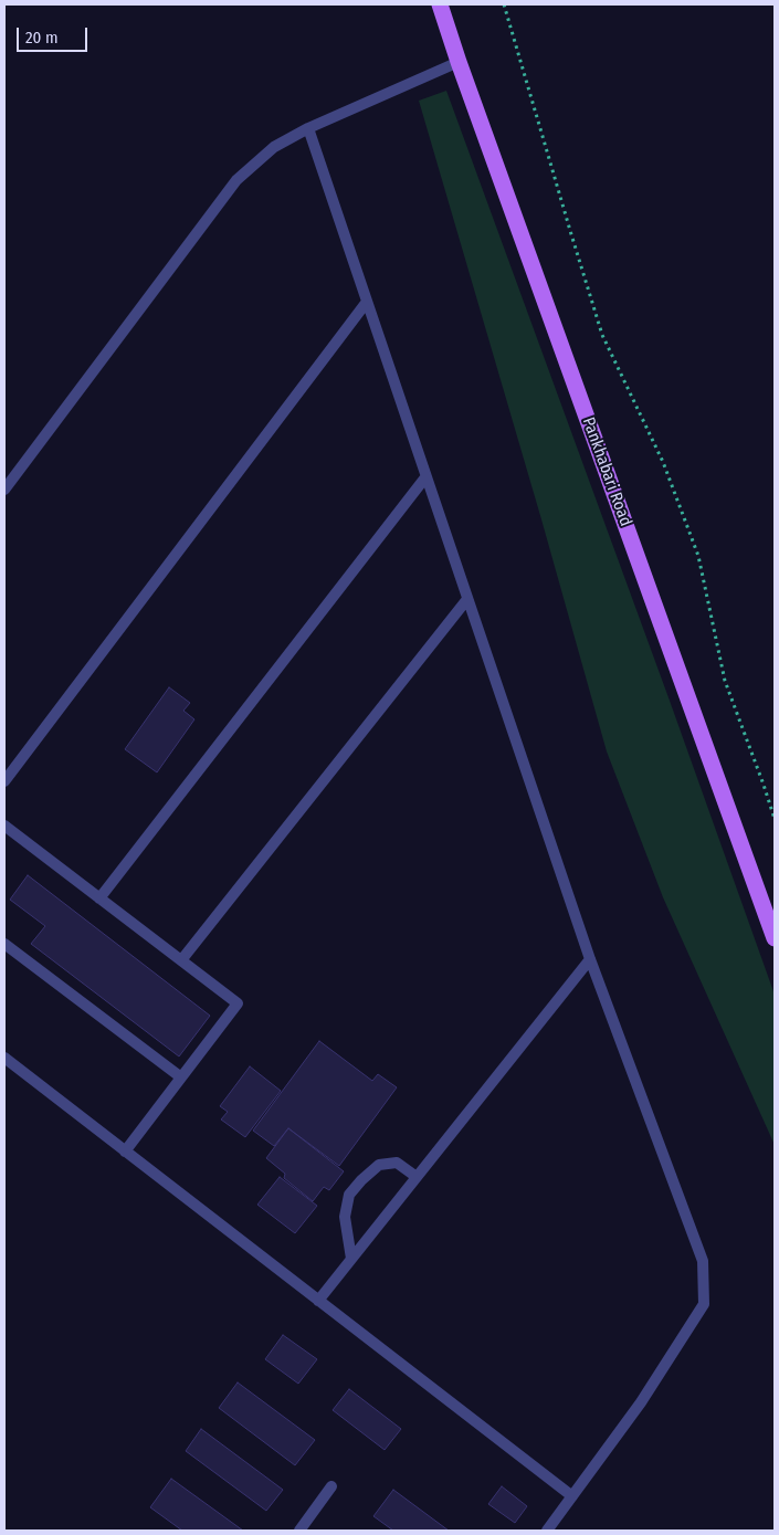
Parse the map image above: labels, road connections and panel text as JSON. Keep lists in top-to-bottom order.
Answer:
{
  "streets": {
    "main road": ["Pankhabari Road"]
  },
  "scale_bar": "20 m"
}
